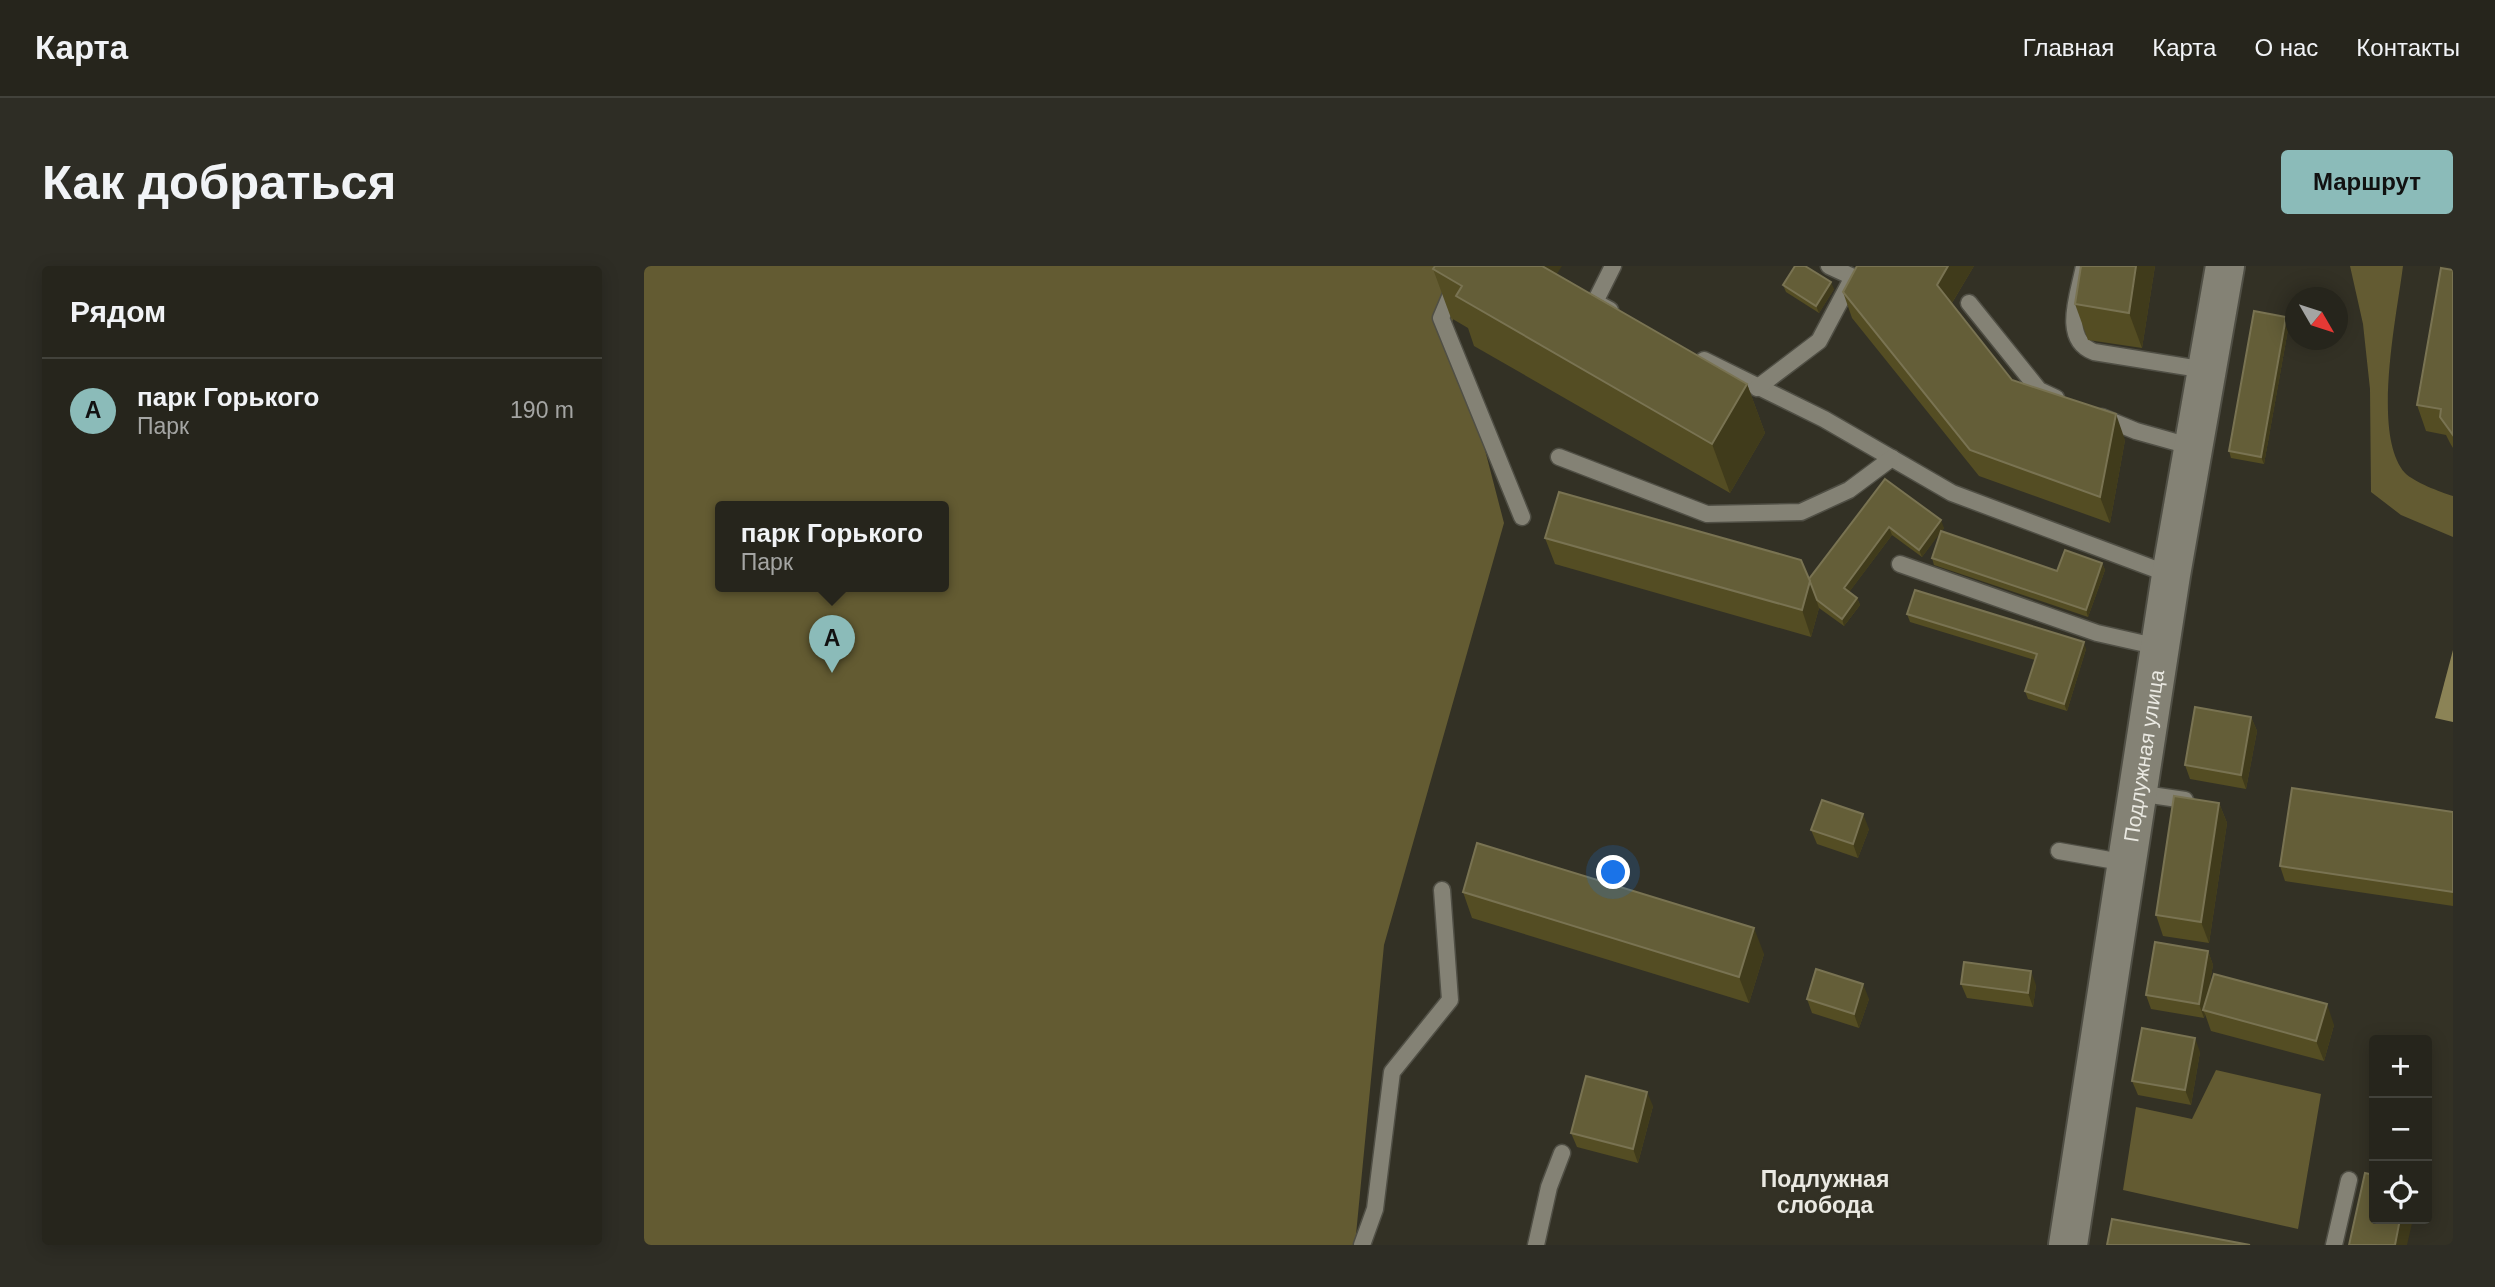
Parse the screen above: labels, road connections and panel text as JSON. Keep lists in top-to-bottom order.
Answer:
{
  "streets": {
    "street": ["Подлужная улица"]
  },
  "districts": ["Подлужная слобода"],
  "north": "bottom right",
  "page": {
    "header": "Карта",
    "nav": [
      "Главная",
      "Карта",
      "О нас",
      "Контакты"
    ],
    "buttons": "Маршрут",
    "title": "Как добраться",
    "heading": "Рядом",
    "list": [
      {
        "mark": "A",
        "name": "парк Горького",
        "note": "Парк",
        "value": "190 m"
      }
    ],
    "popup": ["парк Горького", "Парк"],
    "pins": "A",
    "map_buttons": ["+", "−"]
  }
}
